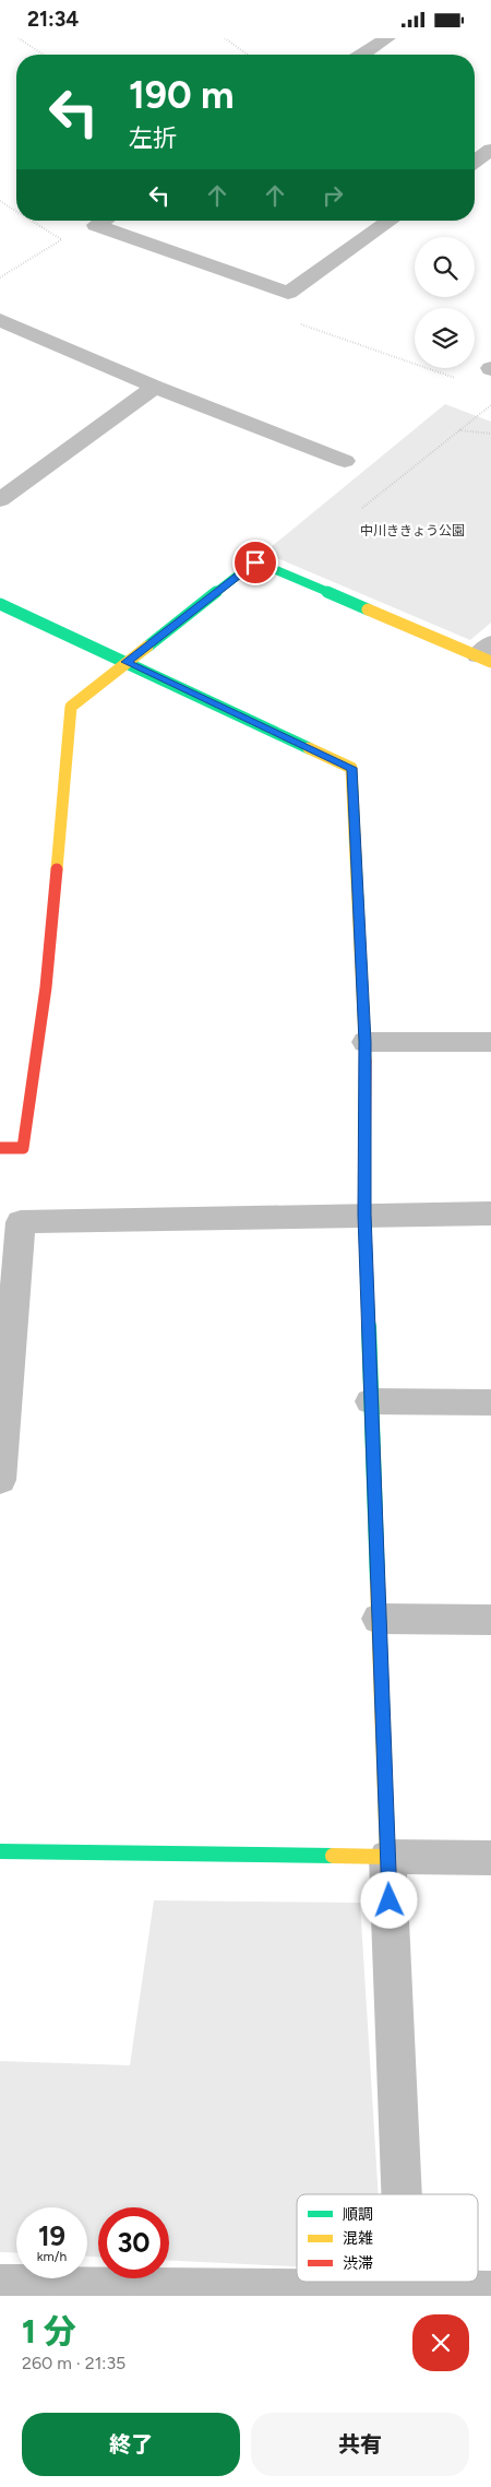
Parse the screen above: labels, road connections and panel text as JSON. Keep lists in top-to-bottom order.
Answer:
{
  "parks": ["中川ききょう公園"],
  "legend": ["順調", "混雑", "渋滞"],
  "page": {
    "status": "21:34",
    "turn": ["190 m", "左折"],
    "speed": "19 km/h",
    "limit": "30",
    "heading": ["1 分", "260 m · 21:35"],
    "buttons": ["終了", "共有"]
  }
}
